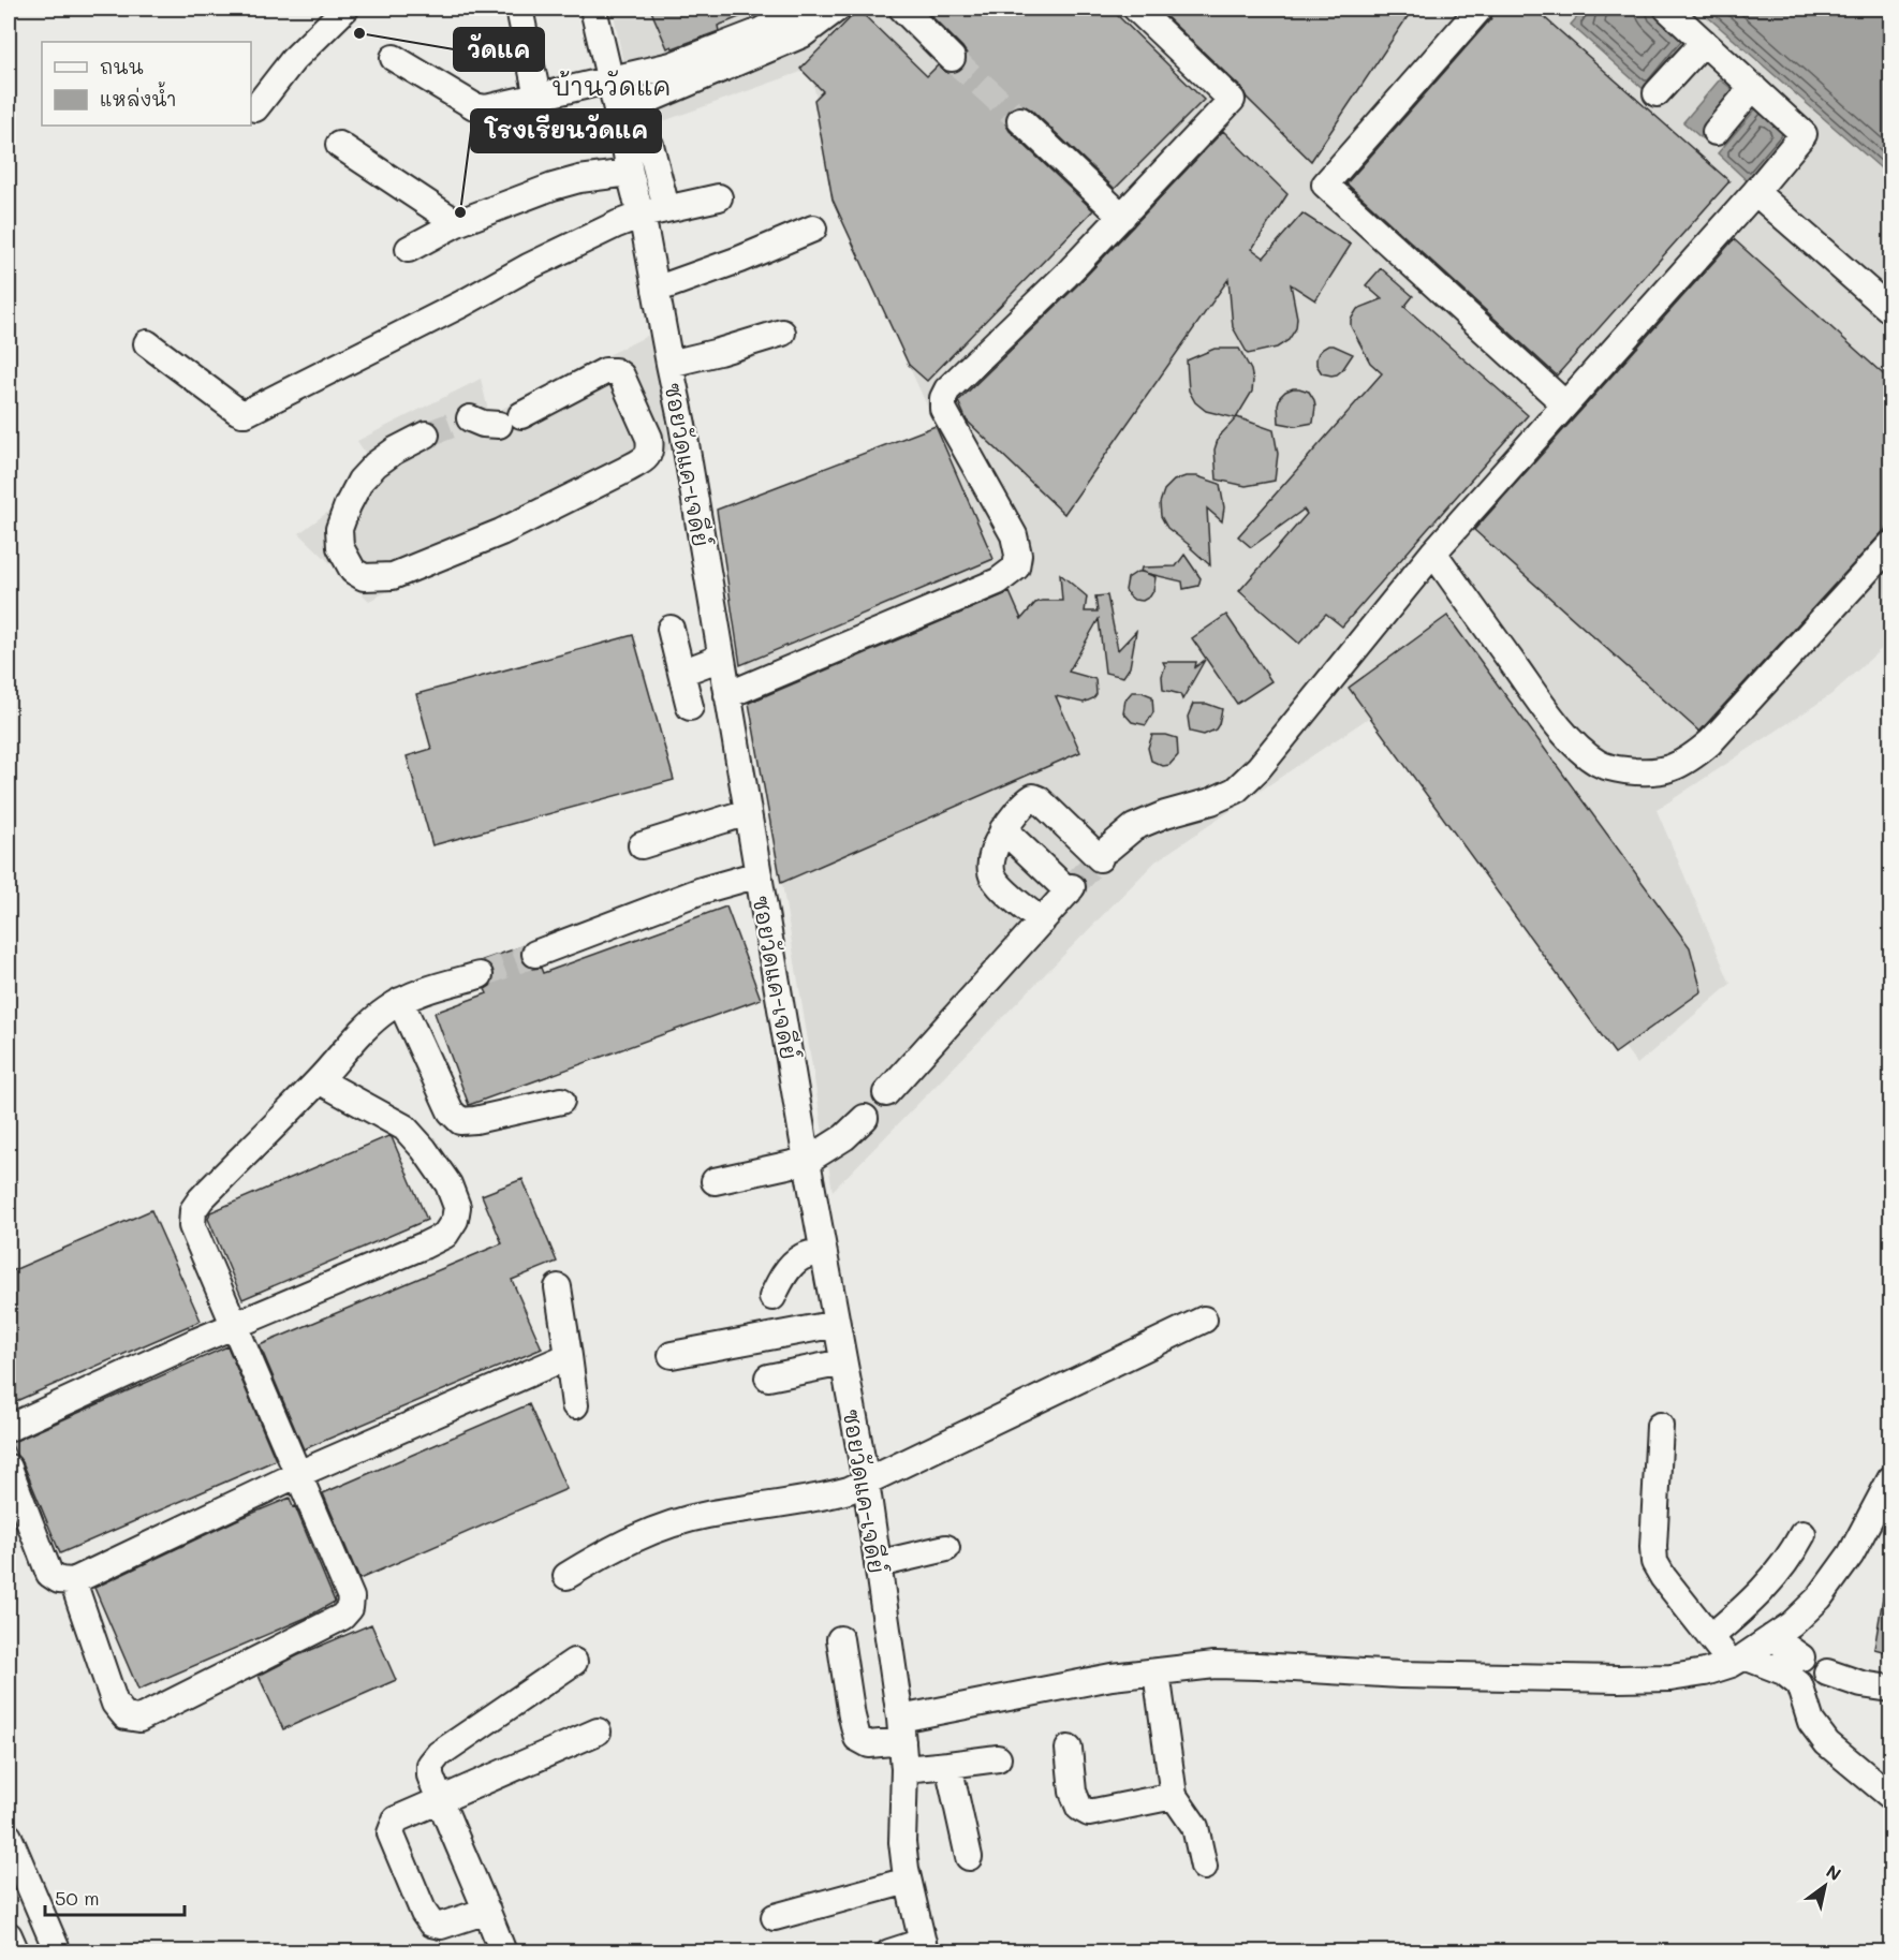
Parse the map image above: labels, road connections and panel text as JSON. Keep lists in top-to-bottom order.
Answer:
{
  "streets": {
    "street": ["ซอยวัดแค-เจดีย์"]
  },
  "districts": ["บ้านวัดแค"],
  "places": ["วัดแค", "โรงเรียนวัดแค"],
  "legend": ["ถนน", "แหล่งน้ำ"],
  "scale_bar": "50 m",
  "north": "top right"
}
